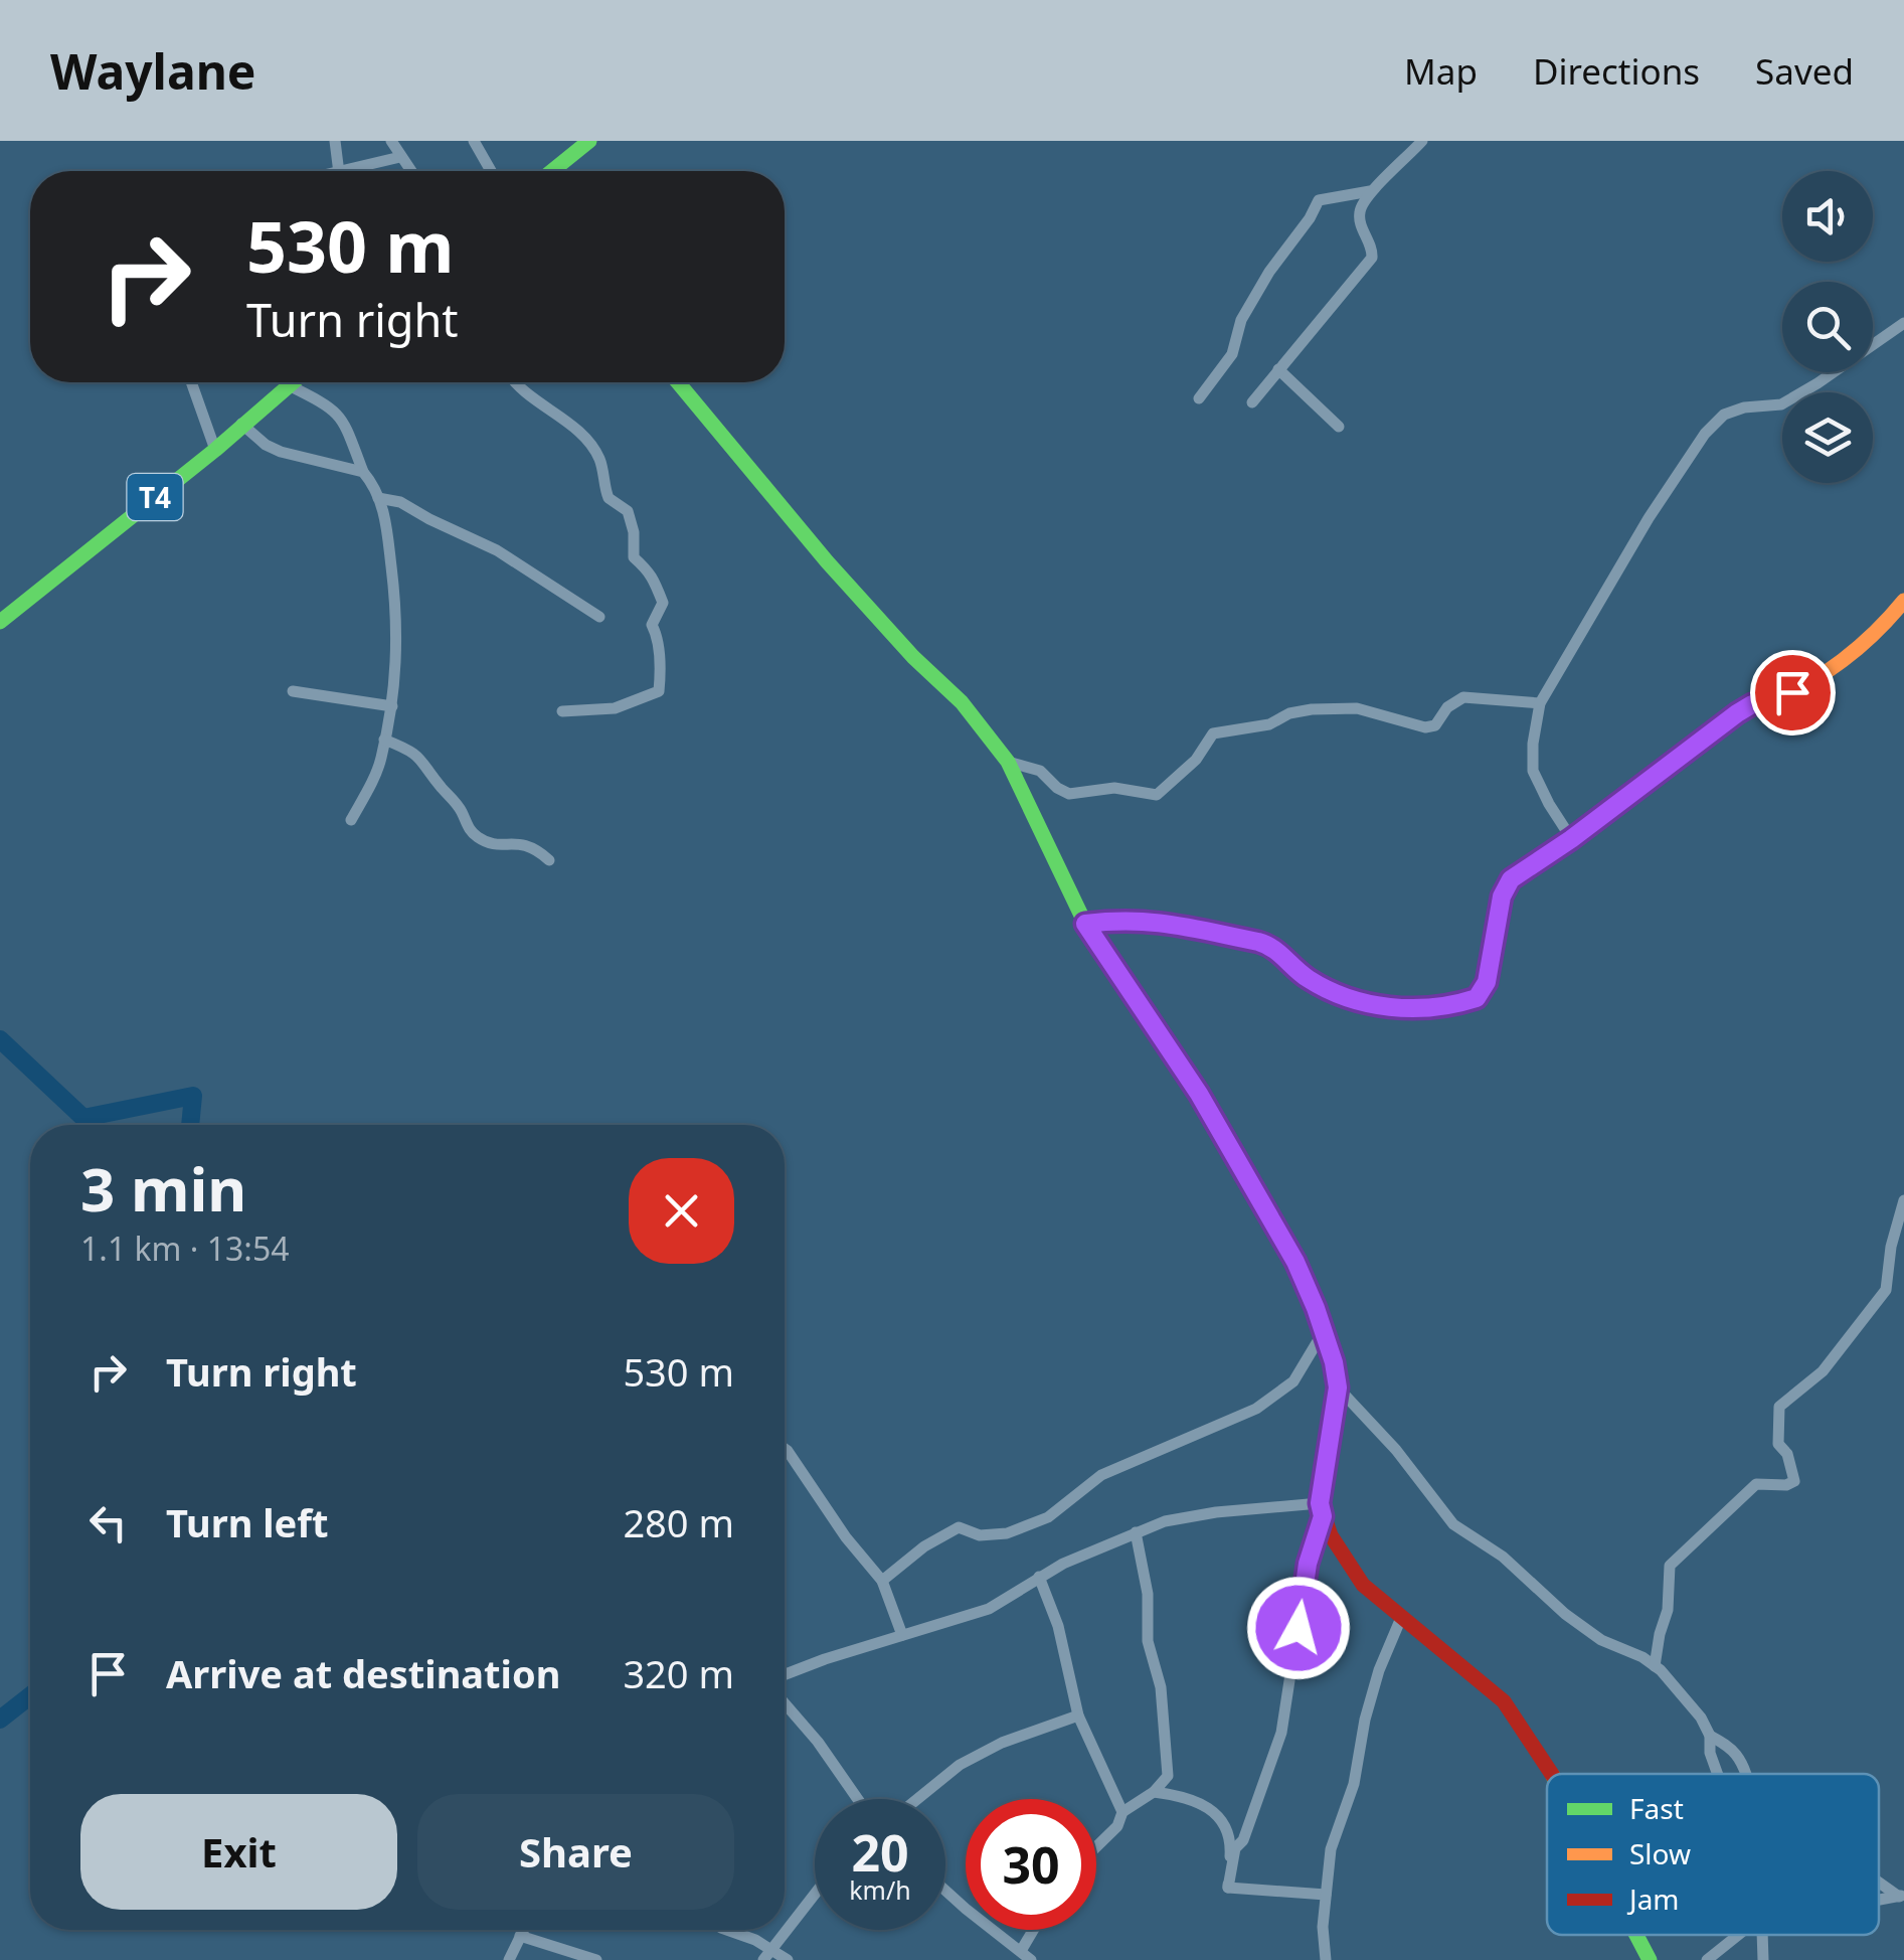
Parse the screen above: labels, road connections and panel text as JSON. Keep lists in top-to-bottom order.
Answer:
{
  "streets": {
    "main road": ["T4"]
  },
  "legend": ["Fast", "Slow", "Jam"],
  "page": {
    "header": "Waylane",
    "nav": ["Map", "Directions", "Saved"],
    "turn": ["530 m", "Turn right"],
    "heading": ["3 min", "1.1 km · 13:54"],
    "list": [
      {
        "name": "Turn right",
        "value": "530 m"
      },
      {
        "name": "Turn left",
        "value": "280 m"
      },
      {
        "name": "Arrive at destination",
        "value": "320 m"
      }
    ],
    "buttons": ["Exit", "Share"],
    "speed": "20 km/h",
    "limit": "30"
  }
}
